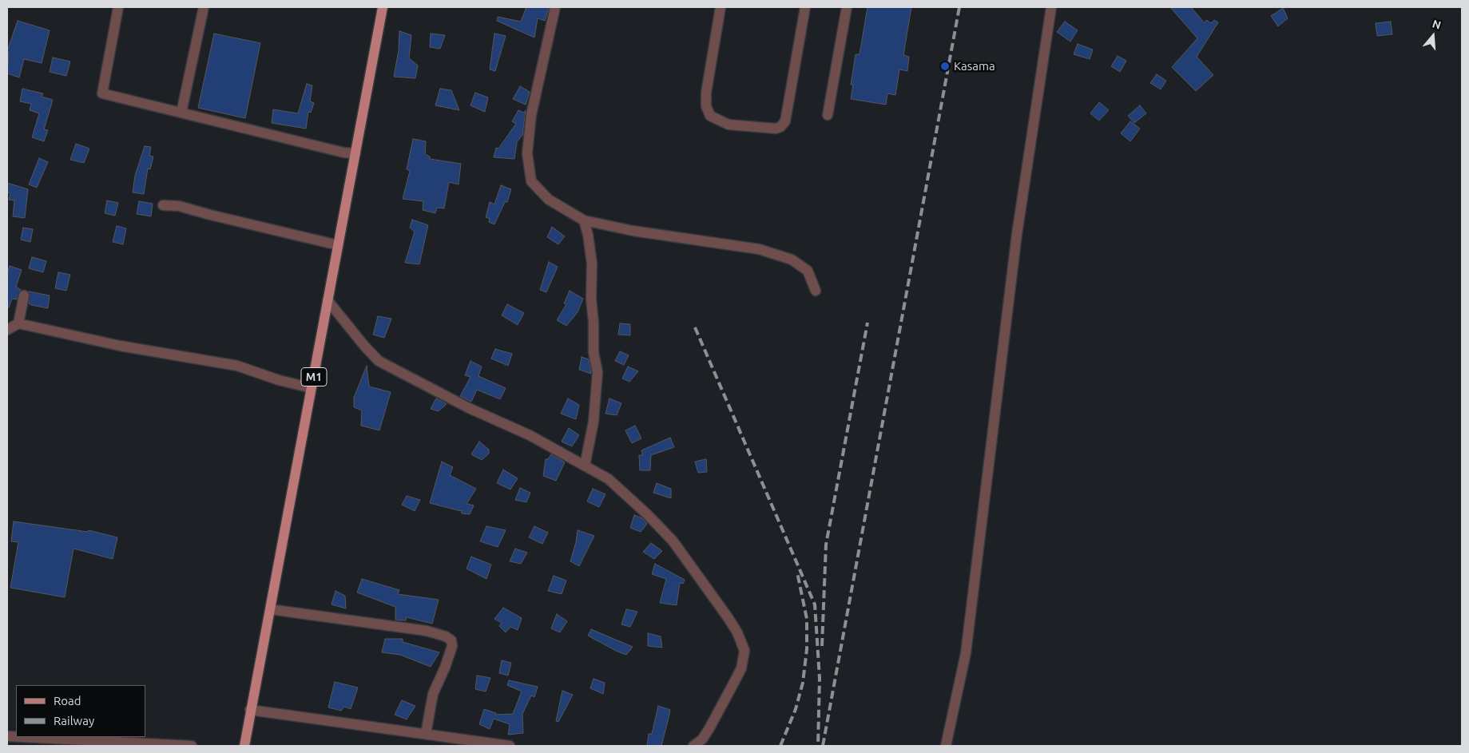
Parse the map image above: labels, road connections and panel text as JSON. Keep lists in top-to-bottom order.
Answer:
{
  "streets": {
    "main road": ["M1"]
  },
  "places": ["Kasama"],
  "legend": ["Road", "Railway"],
  "north": "top"
}
